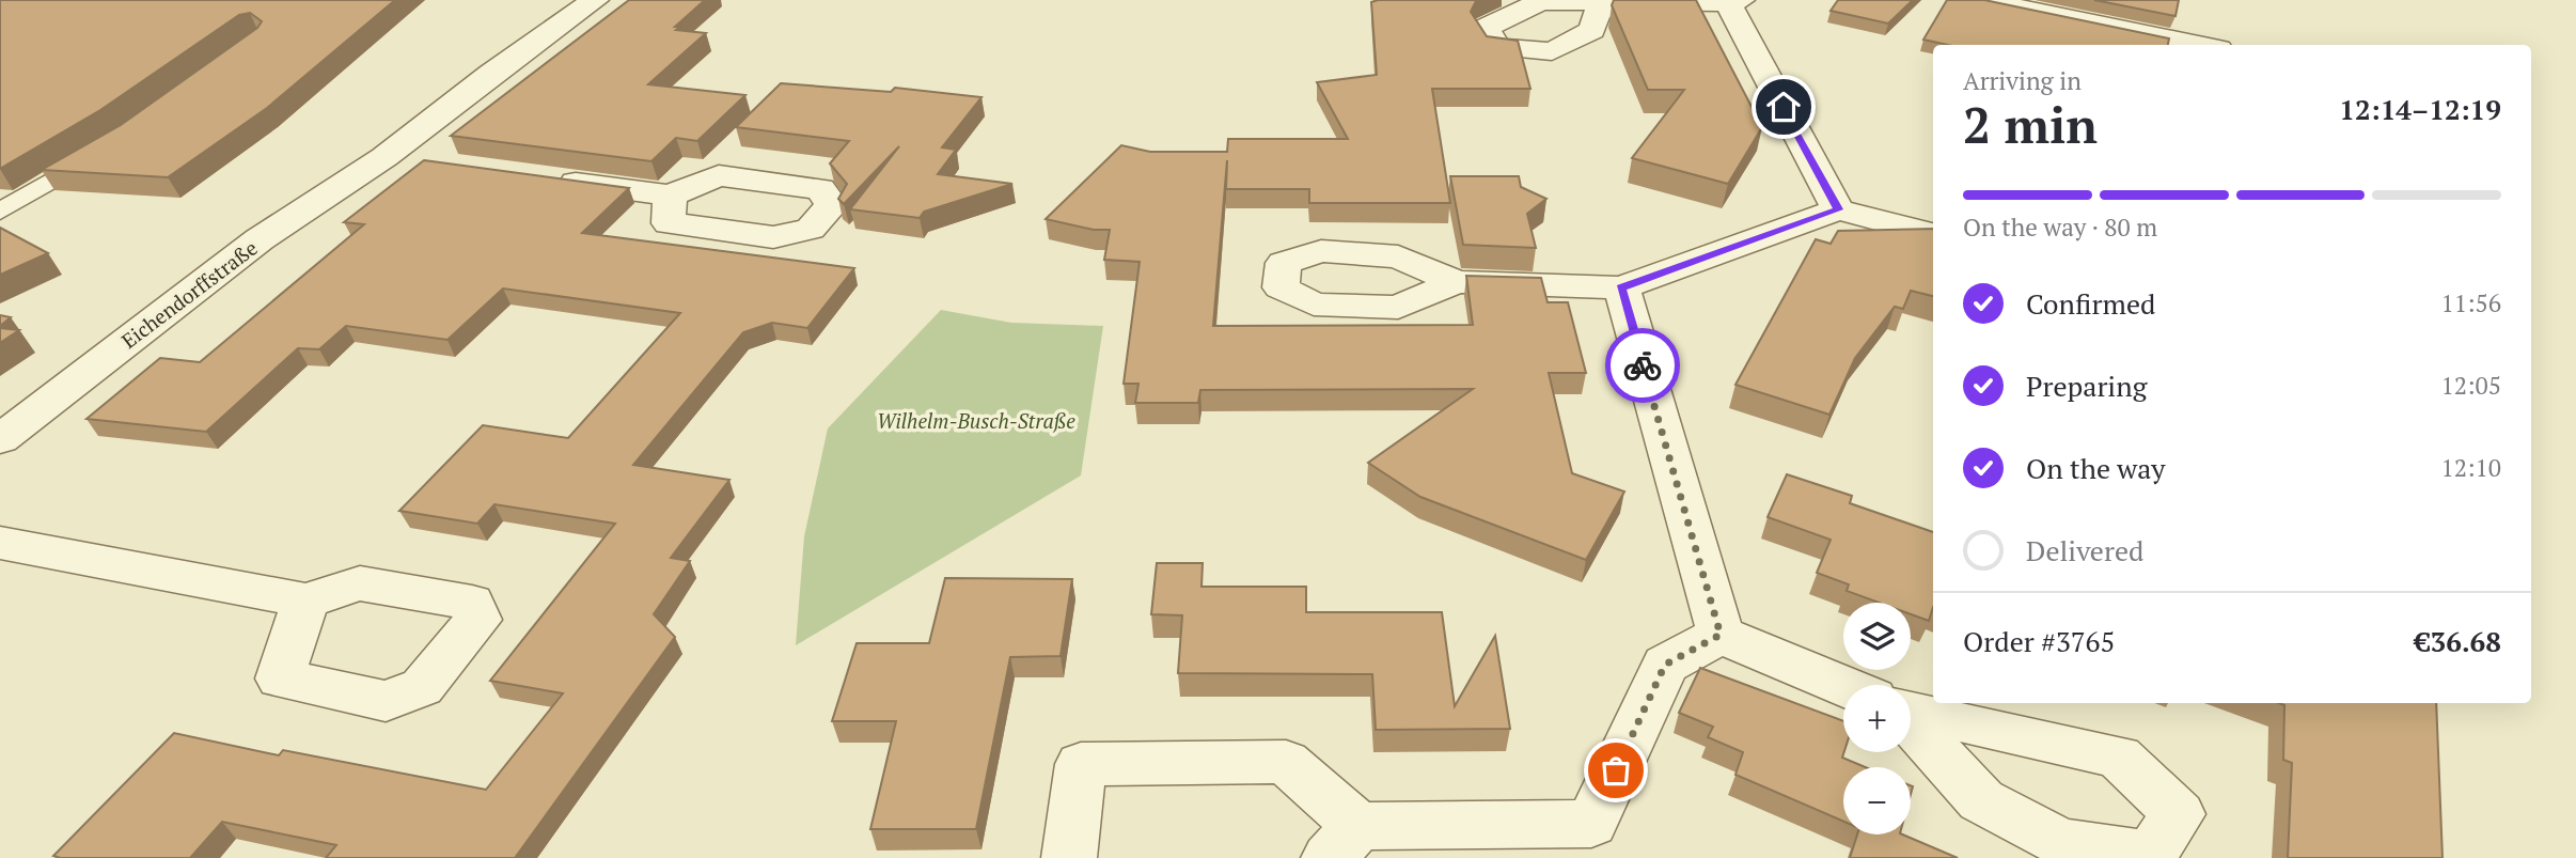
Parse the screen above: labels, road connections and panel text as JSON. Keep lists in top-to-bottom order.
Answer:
{
  "streets": {
    "street": ["Eichendorffstraße"]
  },
  "parks": ["Wilhelm-Busch-Straße"],
  "page": {
    "heading": ["2 min", "Arriving in", "12:14–12:19"],
    "panel": ["Order #3765", "€36.68"],
    "bar": "On the way · 80 m",
    "list": [
      ["Confirmed", "11:56"],
      ["Preparing", "12:05"],
      ["On the way", "12:10"],
      "Delivered"
    ],
    "map_buttons": ["+", "−"]
  }
}
